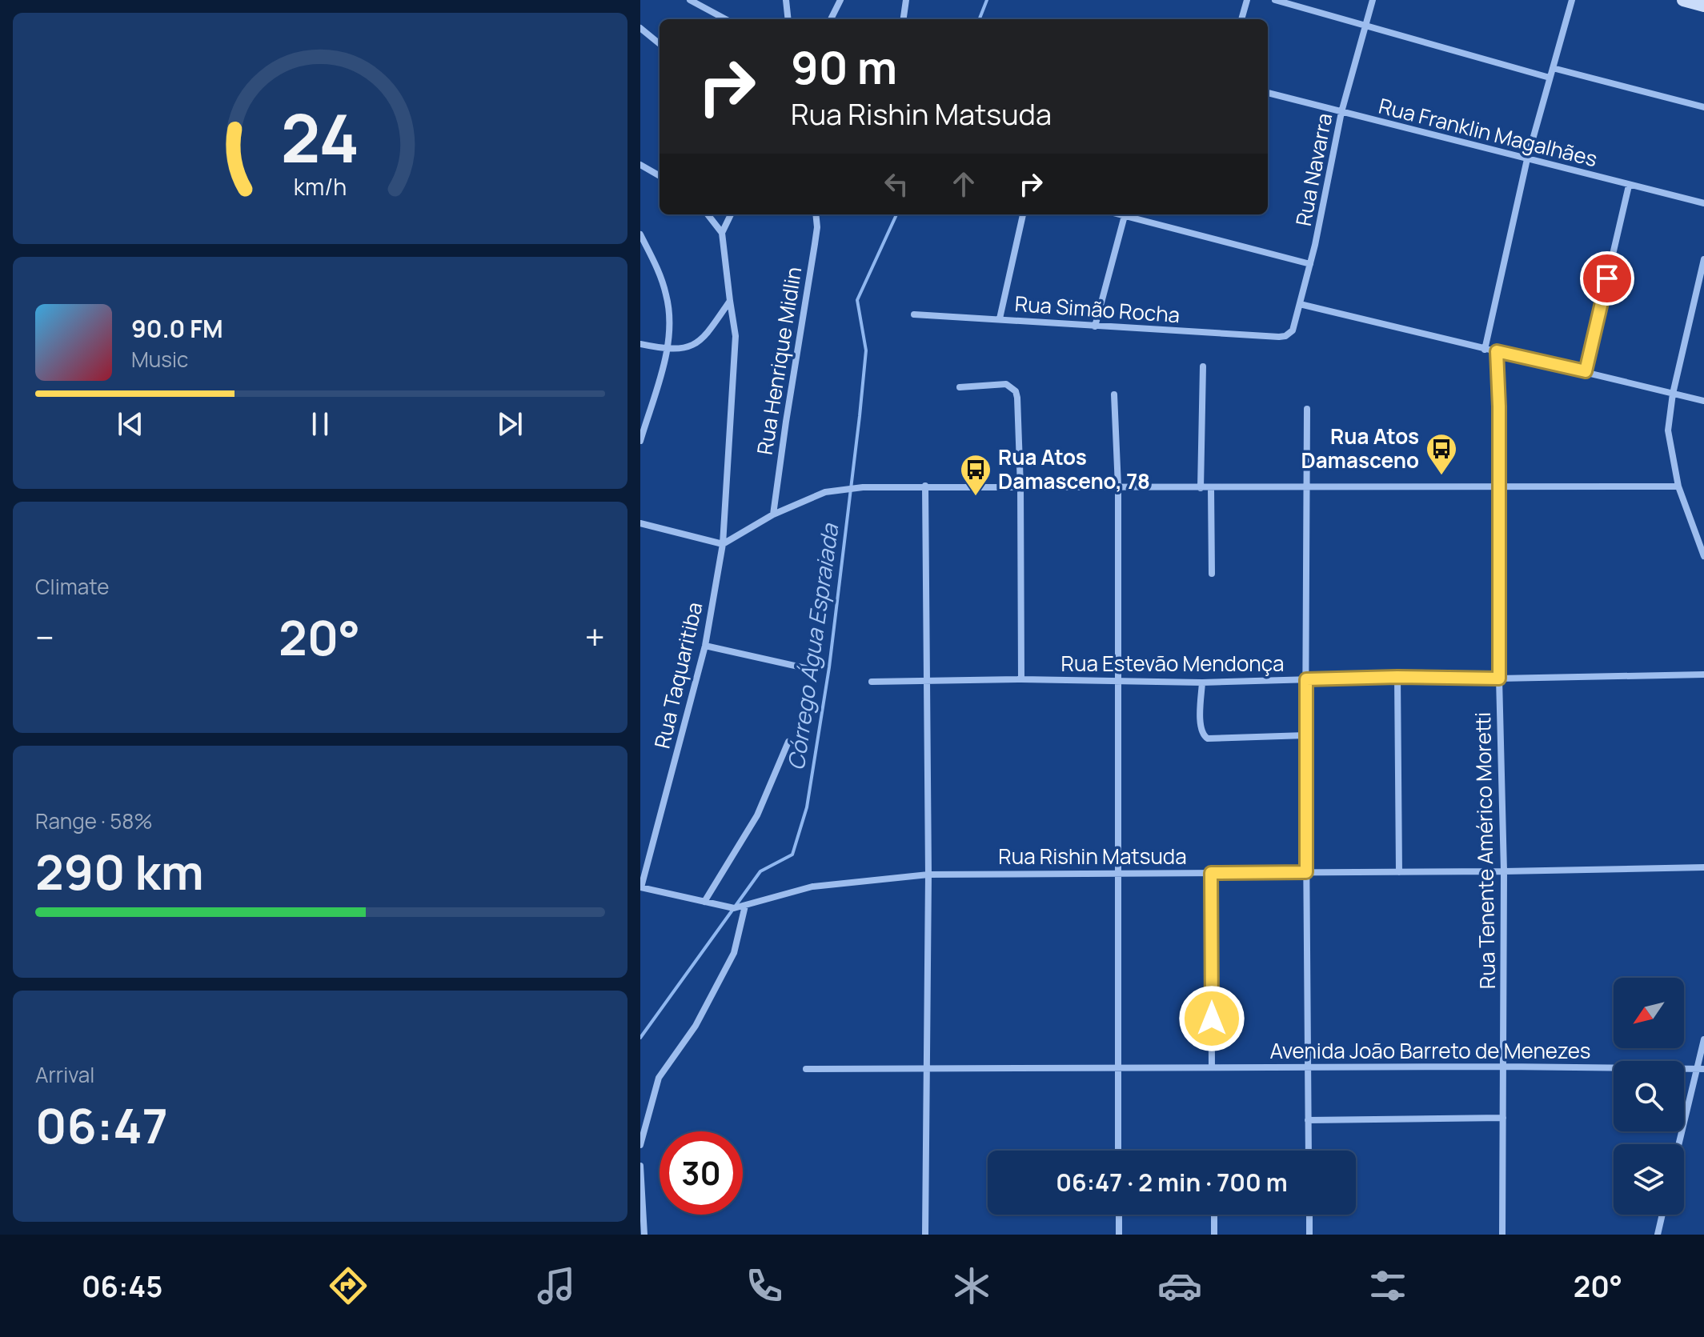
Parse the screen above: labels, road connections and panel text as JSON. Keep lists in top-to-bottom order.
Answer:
{
  "streets": {
    "street": [
      "Rua Franklin Magalhães",
      "Rua Navarra",
      "Rua Simão Rocha",
      "Rua Henrique Midlin",
      "Rua Estevão Mendonça",
      "Rua Taquaritiba",
      "Rua Tenente Américo Moretti",
      "Rua Rishin Matsuda",
      "Avenida João Barreto de Menezes"
    ]
  },
  "crossings": [
    ["Rua Franklin Magalhães", "Rua Navarra"],
    ["Rua Navarra", "Rua Simão Rocha"],
    ["Rua Estevão Mendonça", "Rua Tenente Américo Moretti"],
    ["Rua Taquaritiba", "Rua Rishin Matsuda"],
    ["Rua Tenente Américo Moretti", "Rua Rishin Matsuda"],
    ["Rua Tenente Américo Moretti", "Avenida João Barreto de Menezes"]
  ],
  "water": ["Córrego Água Espraiada"],
  "places": {
    "bus stop": ["Rua Atos Damasceno", "Rua Atos Damasceno, 78"]
  },
  "north": "bottom left",
  "page": {
    "turn": ["90 m", "Rua Rishin Matsuda"],
    "song": ["90.0 FM", "Music"],
    "tile": [
      "Climate",
      ["Range · 58%", "290 km"],
      ["Arrival", "06:47"]
    ],
    "heat": ["−", "20°", "+"],
    "limit": "30",
    "trip": "06:47 · 2 min · 700 m",
    "tabs": ["06:45", "20°"],
    "gauge": ["24", "km/h"]
  }
}
